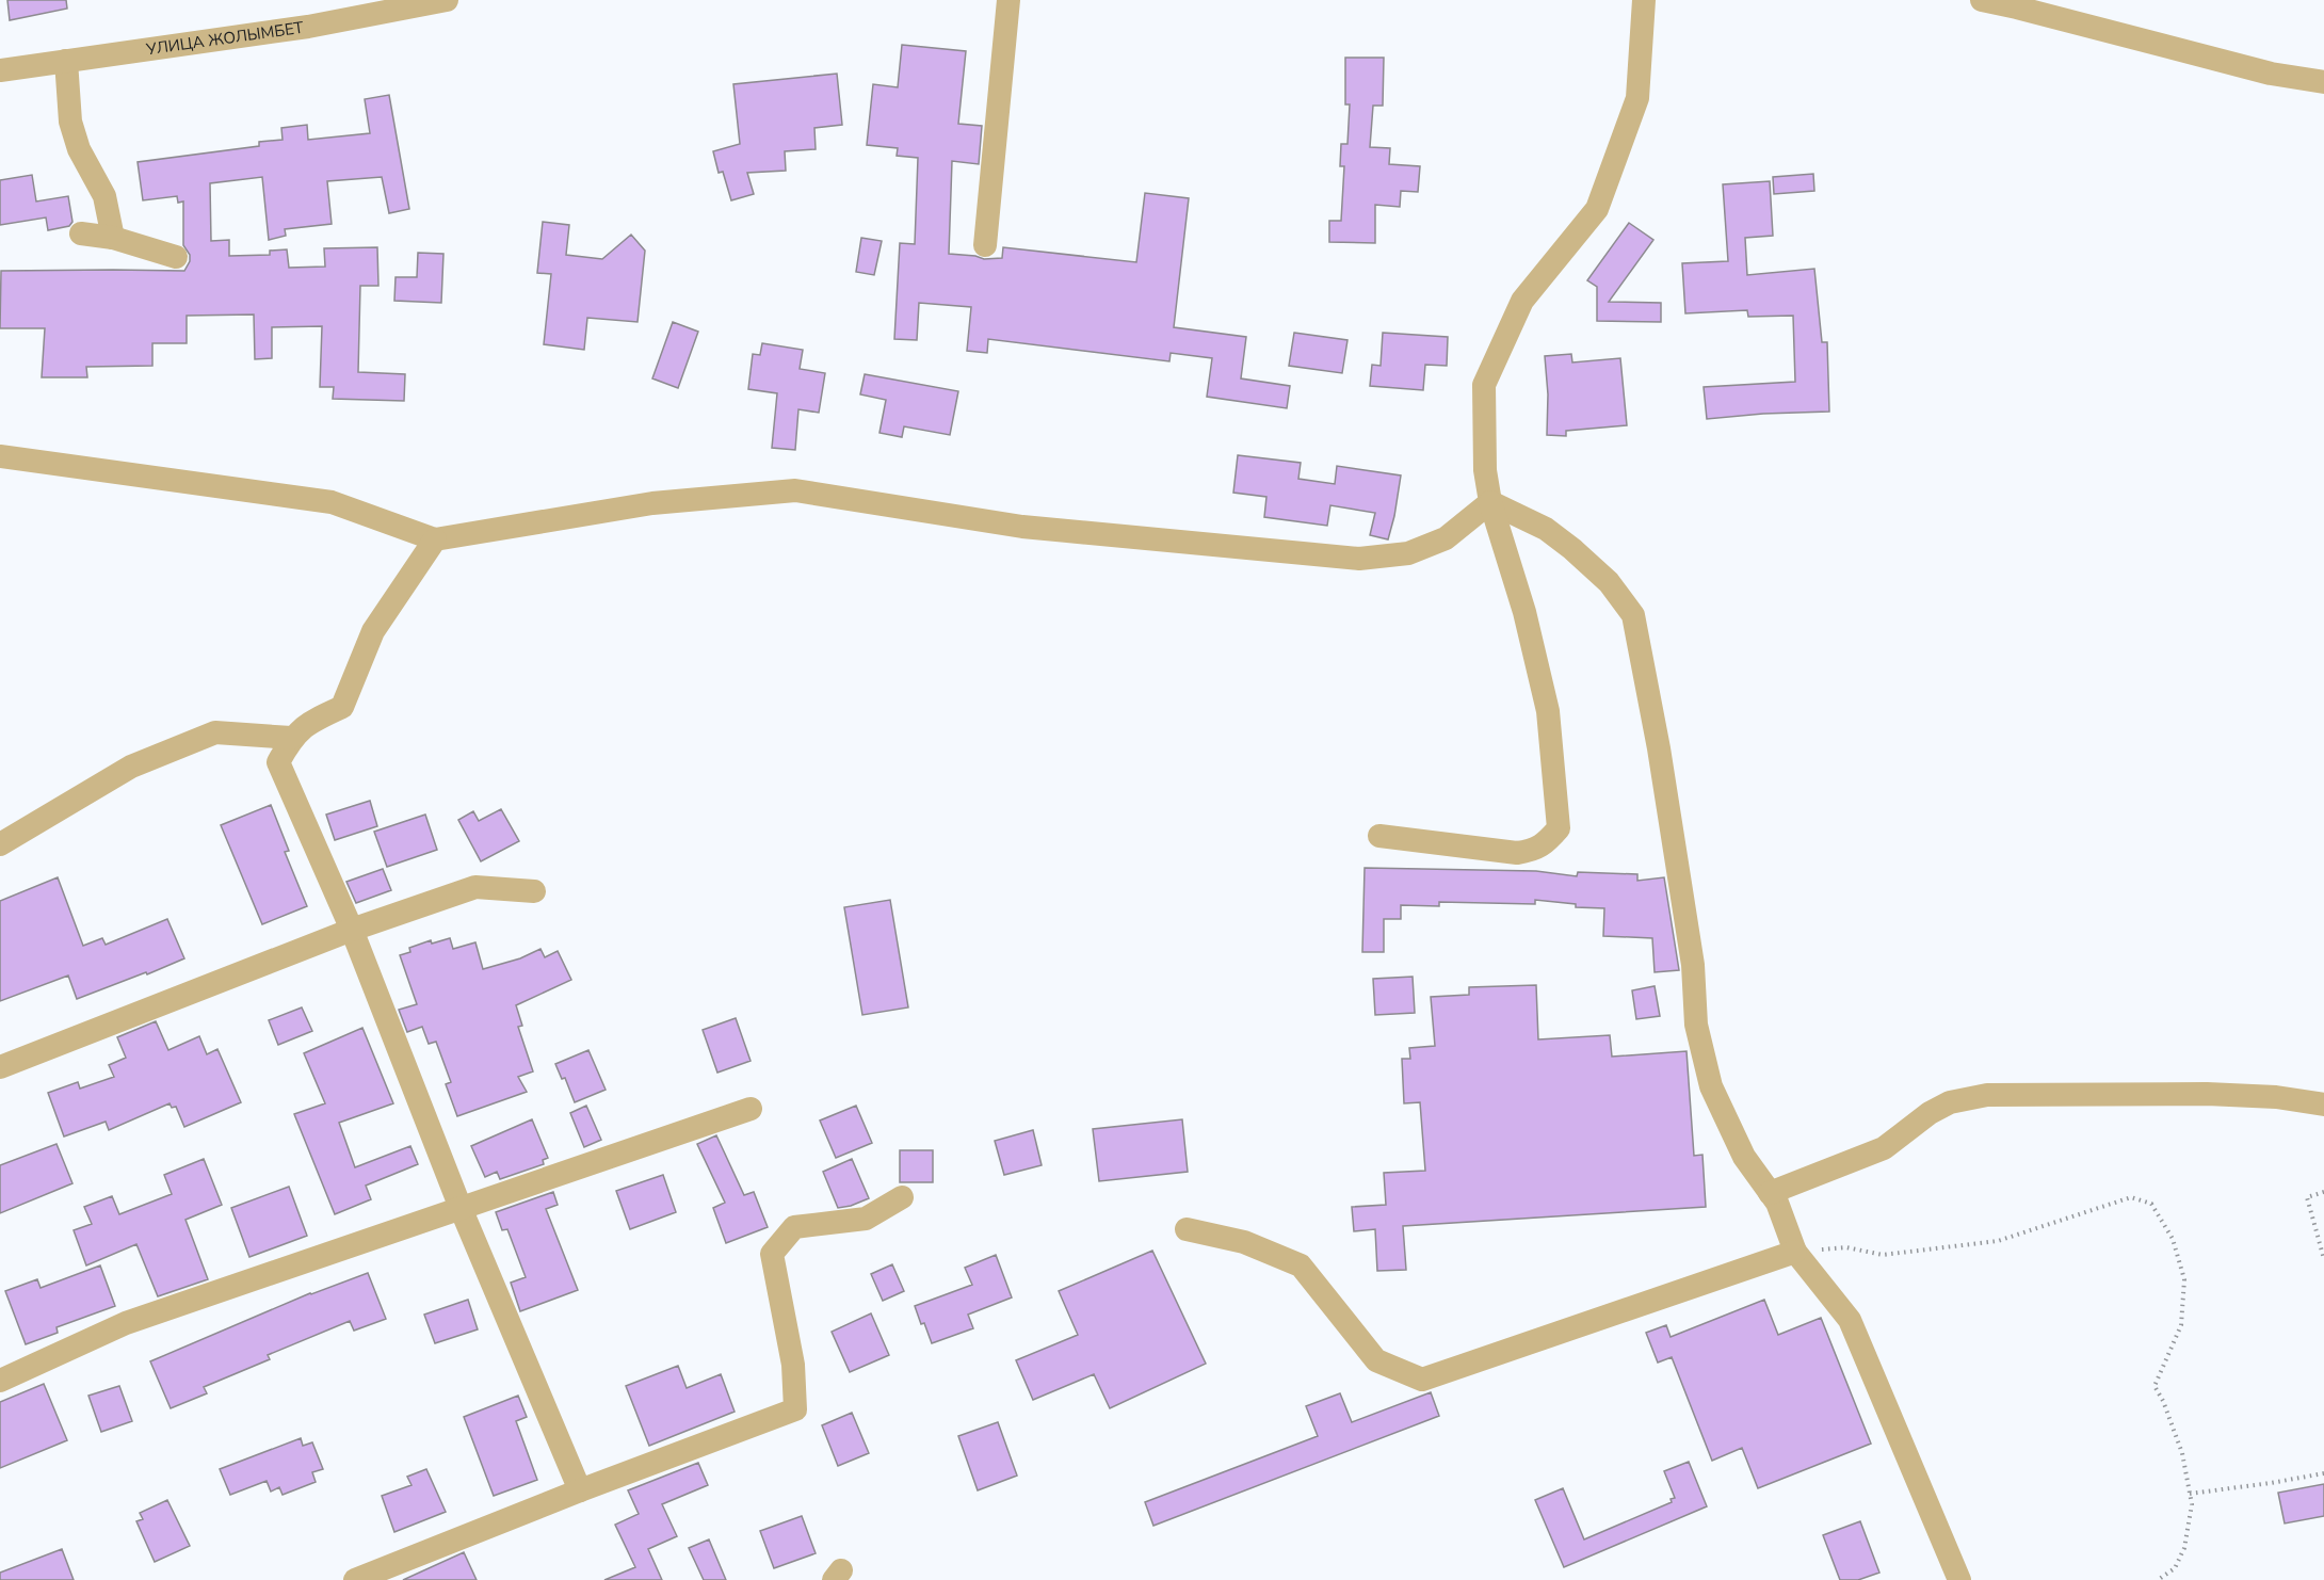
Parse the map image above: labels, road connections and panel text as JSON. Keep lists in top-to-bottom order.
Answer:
{
  "streets": {
    "street": ["УЛИЦА ЖОЛЫМБЕТ"]
  }
}
